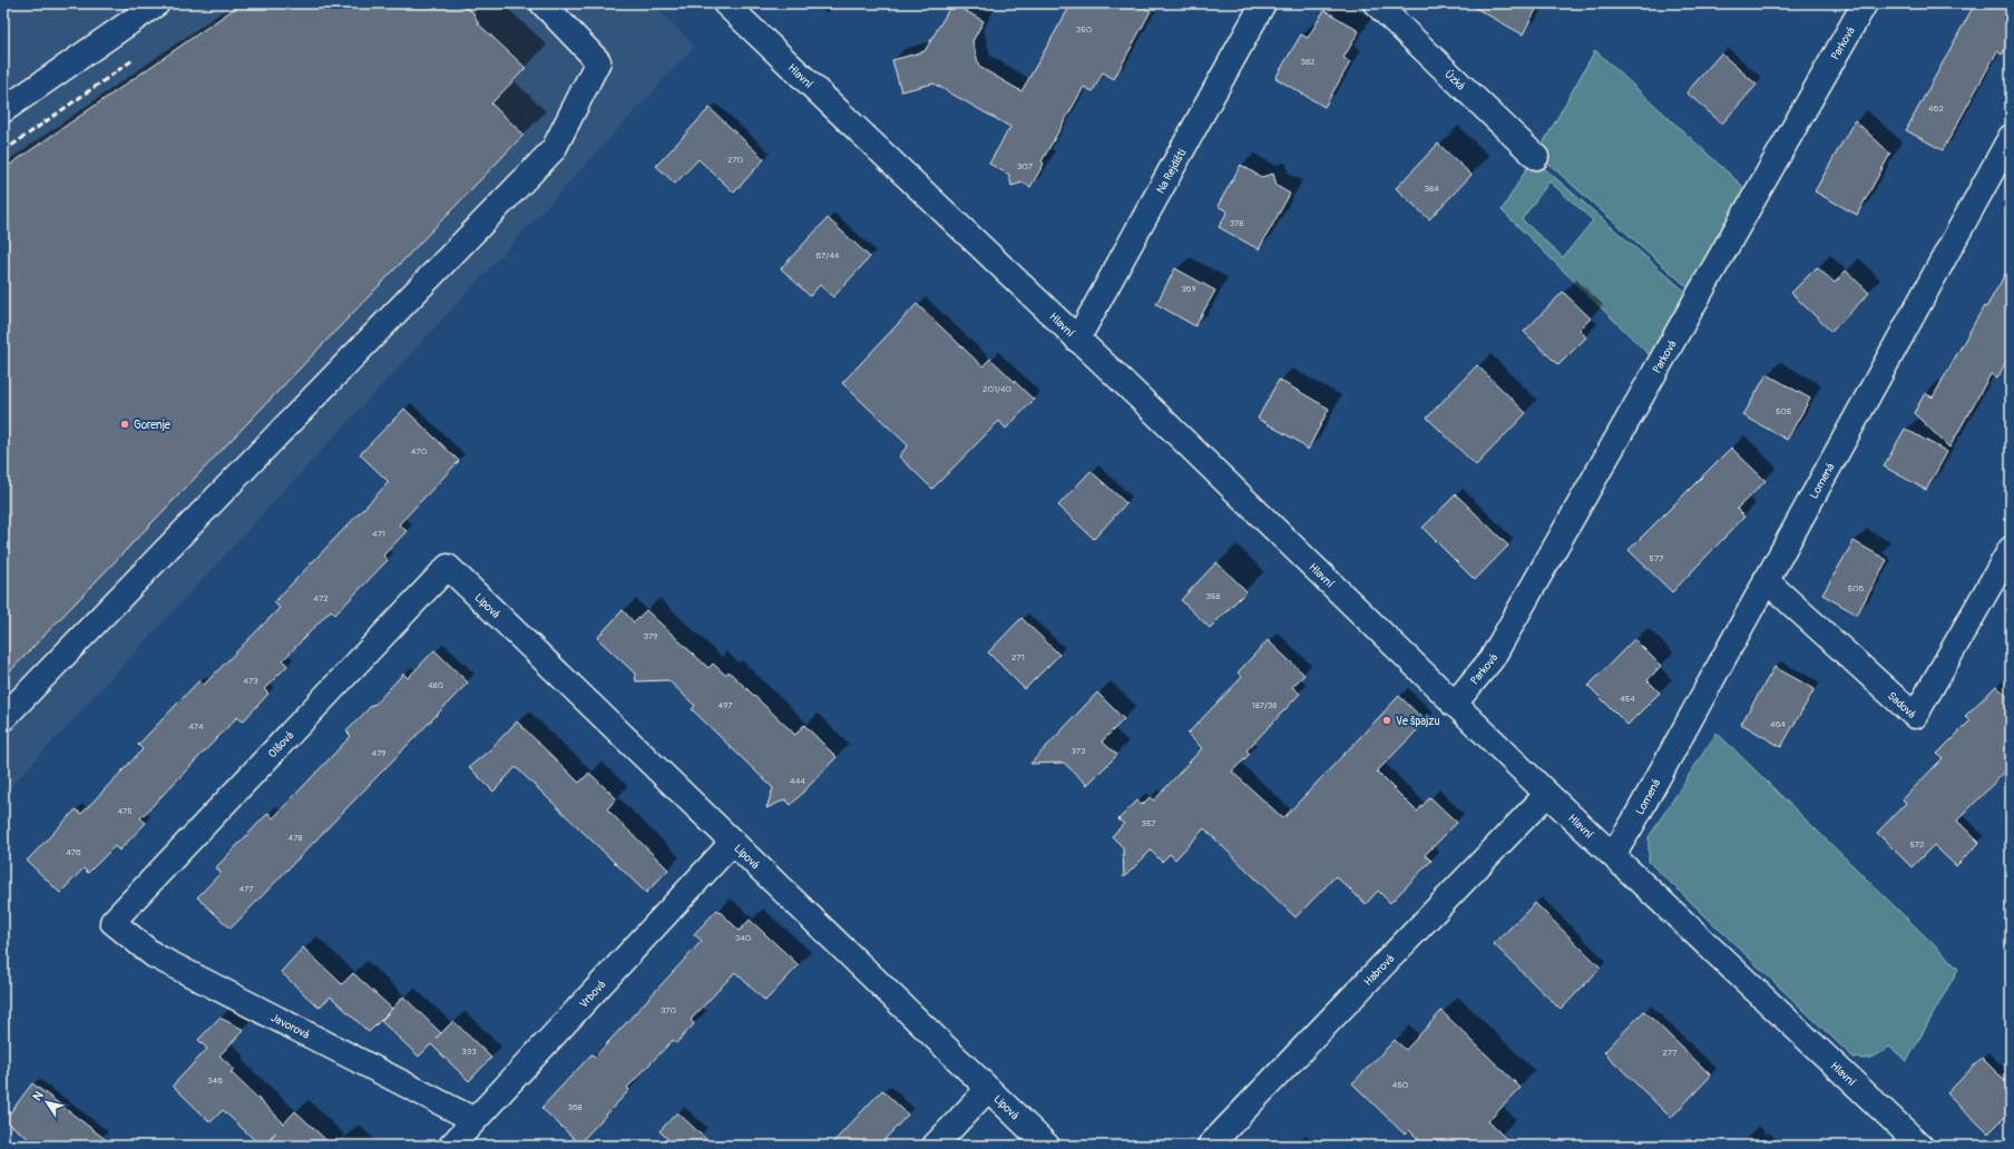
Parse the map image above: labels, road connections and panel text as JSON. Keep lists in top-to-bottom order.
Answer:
{
  "streets": {
    "street": [
      "Parková",
      "Hlavní",
      "Úzká",
      "Na Rejdišti",
      "Lomená",
      "Lipová",
      "Sadová",
      "Olšová",
      "Habrová",
      "Vrbová",
      "Javorová"
    ]
  },
  "crossings": [
    ["Parková", "Hlavní"],
    ["Hlavní", "Na Rejdišti"],
    ["Hlavní", "Lomená"],
    ["Hlavní", "Habrová"],
    ["Lomená", "Sadová"],
    ["Lipová", "Olšová"],
    ["Lipová", "Vrbová"],
    ["Olšová", "Javorová"],
    ["Vrbová", "Javorová"]
  ],
  "places": ["Gorenje", "Ve špajzu"],
  "house_numbers": [
    "350",
    "382",
    "462",
    "270",
    "307",
    "384",
    "378",
    "67/44",
    "369",
    "201/40",
    "505",
    "470",
    "471",
    "577",
    "506",
    "358",
    "472",
    "379",
    "271",
    "473",
    "480",
    "454",
    "497",
    "187/38",
    "464",
    "474",
    "373",
    "479",
    "444",
    "475",
    "357",
    "478",
    "572",
    "476",
    "477",
    "340",
    "370",
    "333",
    "277",
    "346",
    "450",
    "368"
  ],
  "north": "top left"
}
